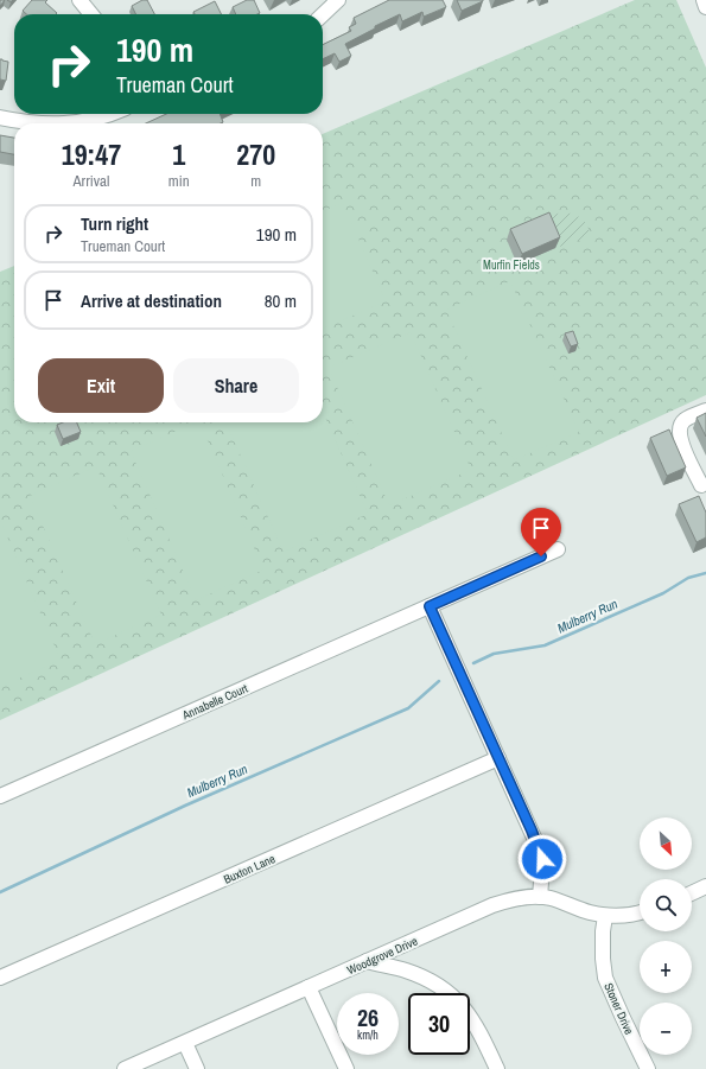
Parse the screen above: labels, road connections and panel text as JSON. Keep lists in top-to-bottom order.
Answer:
{
  "streets": {
    "street": [
      "Annabelle Court",
      "Buxton Lane",
      "Woodgrove Drive",
      "Stoner Drive"
    ]
  },
  "crossings": [
    ["Woodgrove Drive", "Stoner Drive"]
  ],
  "water": ["Mulberry Run"],
  "parks": ["Murfin Fields"],
  "north": "bottom right",
  "page": {
    "turn": ["190 m", "Trueman Court"],
    "eta": [
      "19:47",
      "Arrival",
      "1",
      "min",
      "270",
      "m"
    ],
    "list": [
      {
        "name": "Turn right",
        "note": "Trueman Court",
        "value": "190 m"
      },
      {
        "name": "Arrive at destination",
        "value": "80 m"
      }
    ],
    "buttons": ["Exit", "Share"],
    "map_buttons": ["+", "−"],
    "speed": "26 km/h",
    "limit": "30"
  }
}
